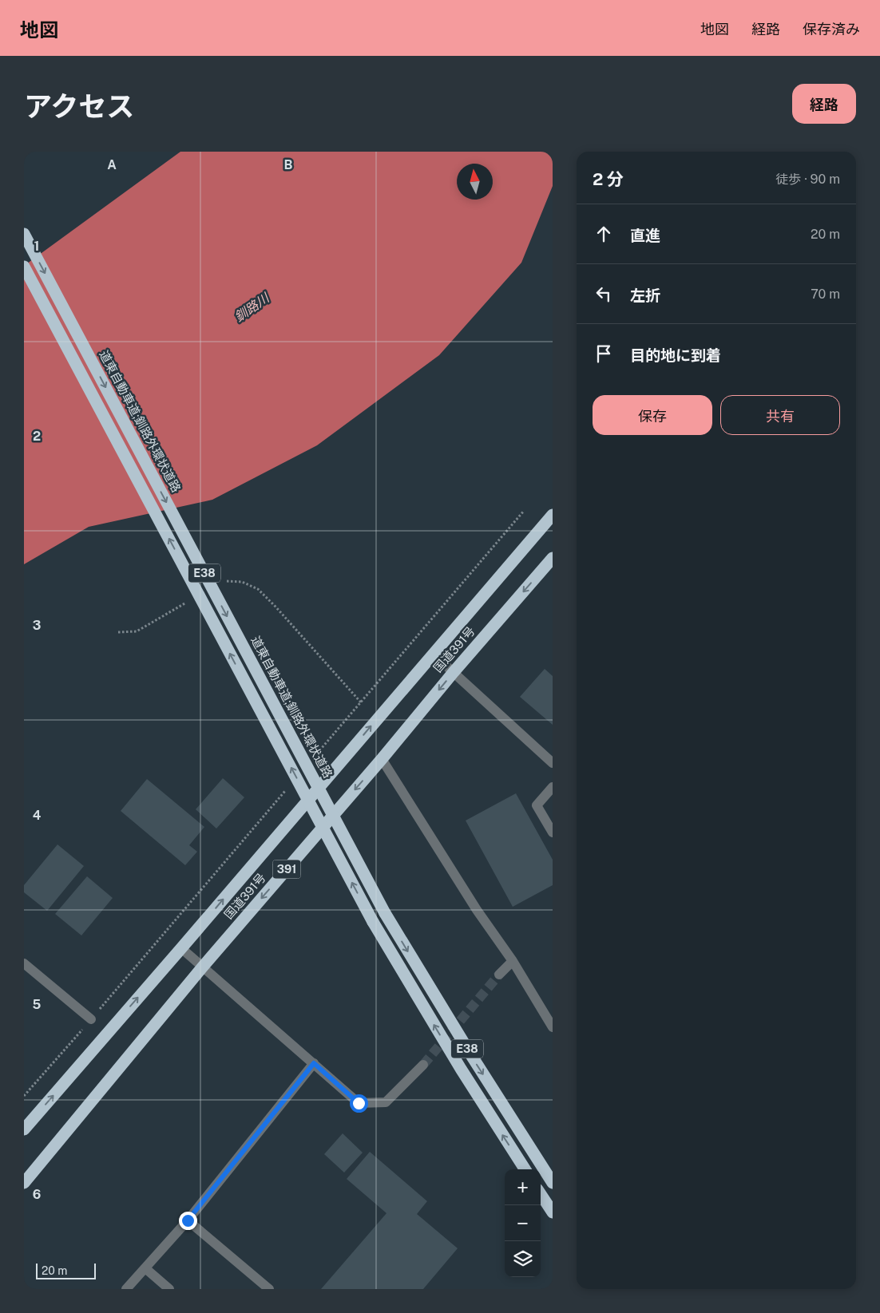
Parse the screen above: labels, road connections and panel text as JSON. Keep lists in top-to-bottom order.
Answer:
{
  "streets": {
    "highway": [
      "道東自動車道;釧路外環状道路",
      "E38",
      "国道391号",
      "391"
    ]
  },
  "water": ["釧路川"],
  "scale_bar": "20 m",
  "north": "top",
  "page": {
    "header": "地図",
    "nav": ["地図", "経路", "保存済み"],
    "title": "アクセス",
    "buttons": [
      "経路",
      ["保存", "共有"]
    ],
    "heading": ["2 分", "徒歩 · 90 m"],
    "list": [
      ["直進", "20 m"],
      ["左折", "70 m"],
      "目的地に到着"
    ],
    "map_buttons": ["+", "−"],
    "scale": "20 m"
  },
  "grid": {
    "columns": ["A", "B"],
    "rows": [
      "1",
      "2",
      "3",
      "4",
      "5",
      "6"
    ]
  }
}
